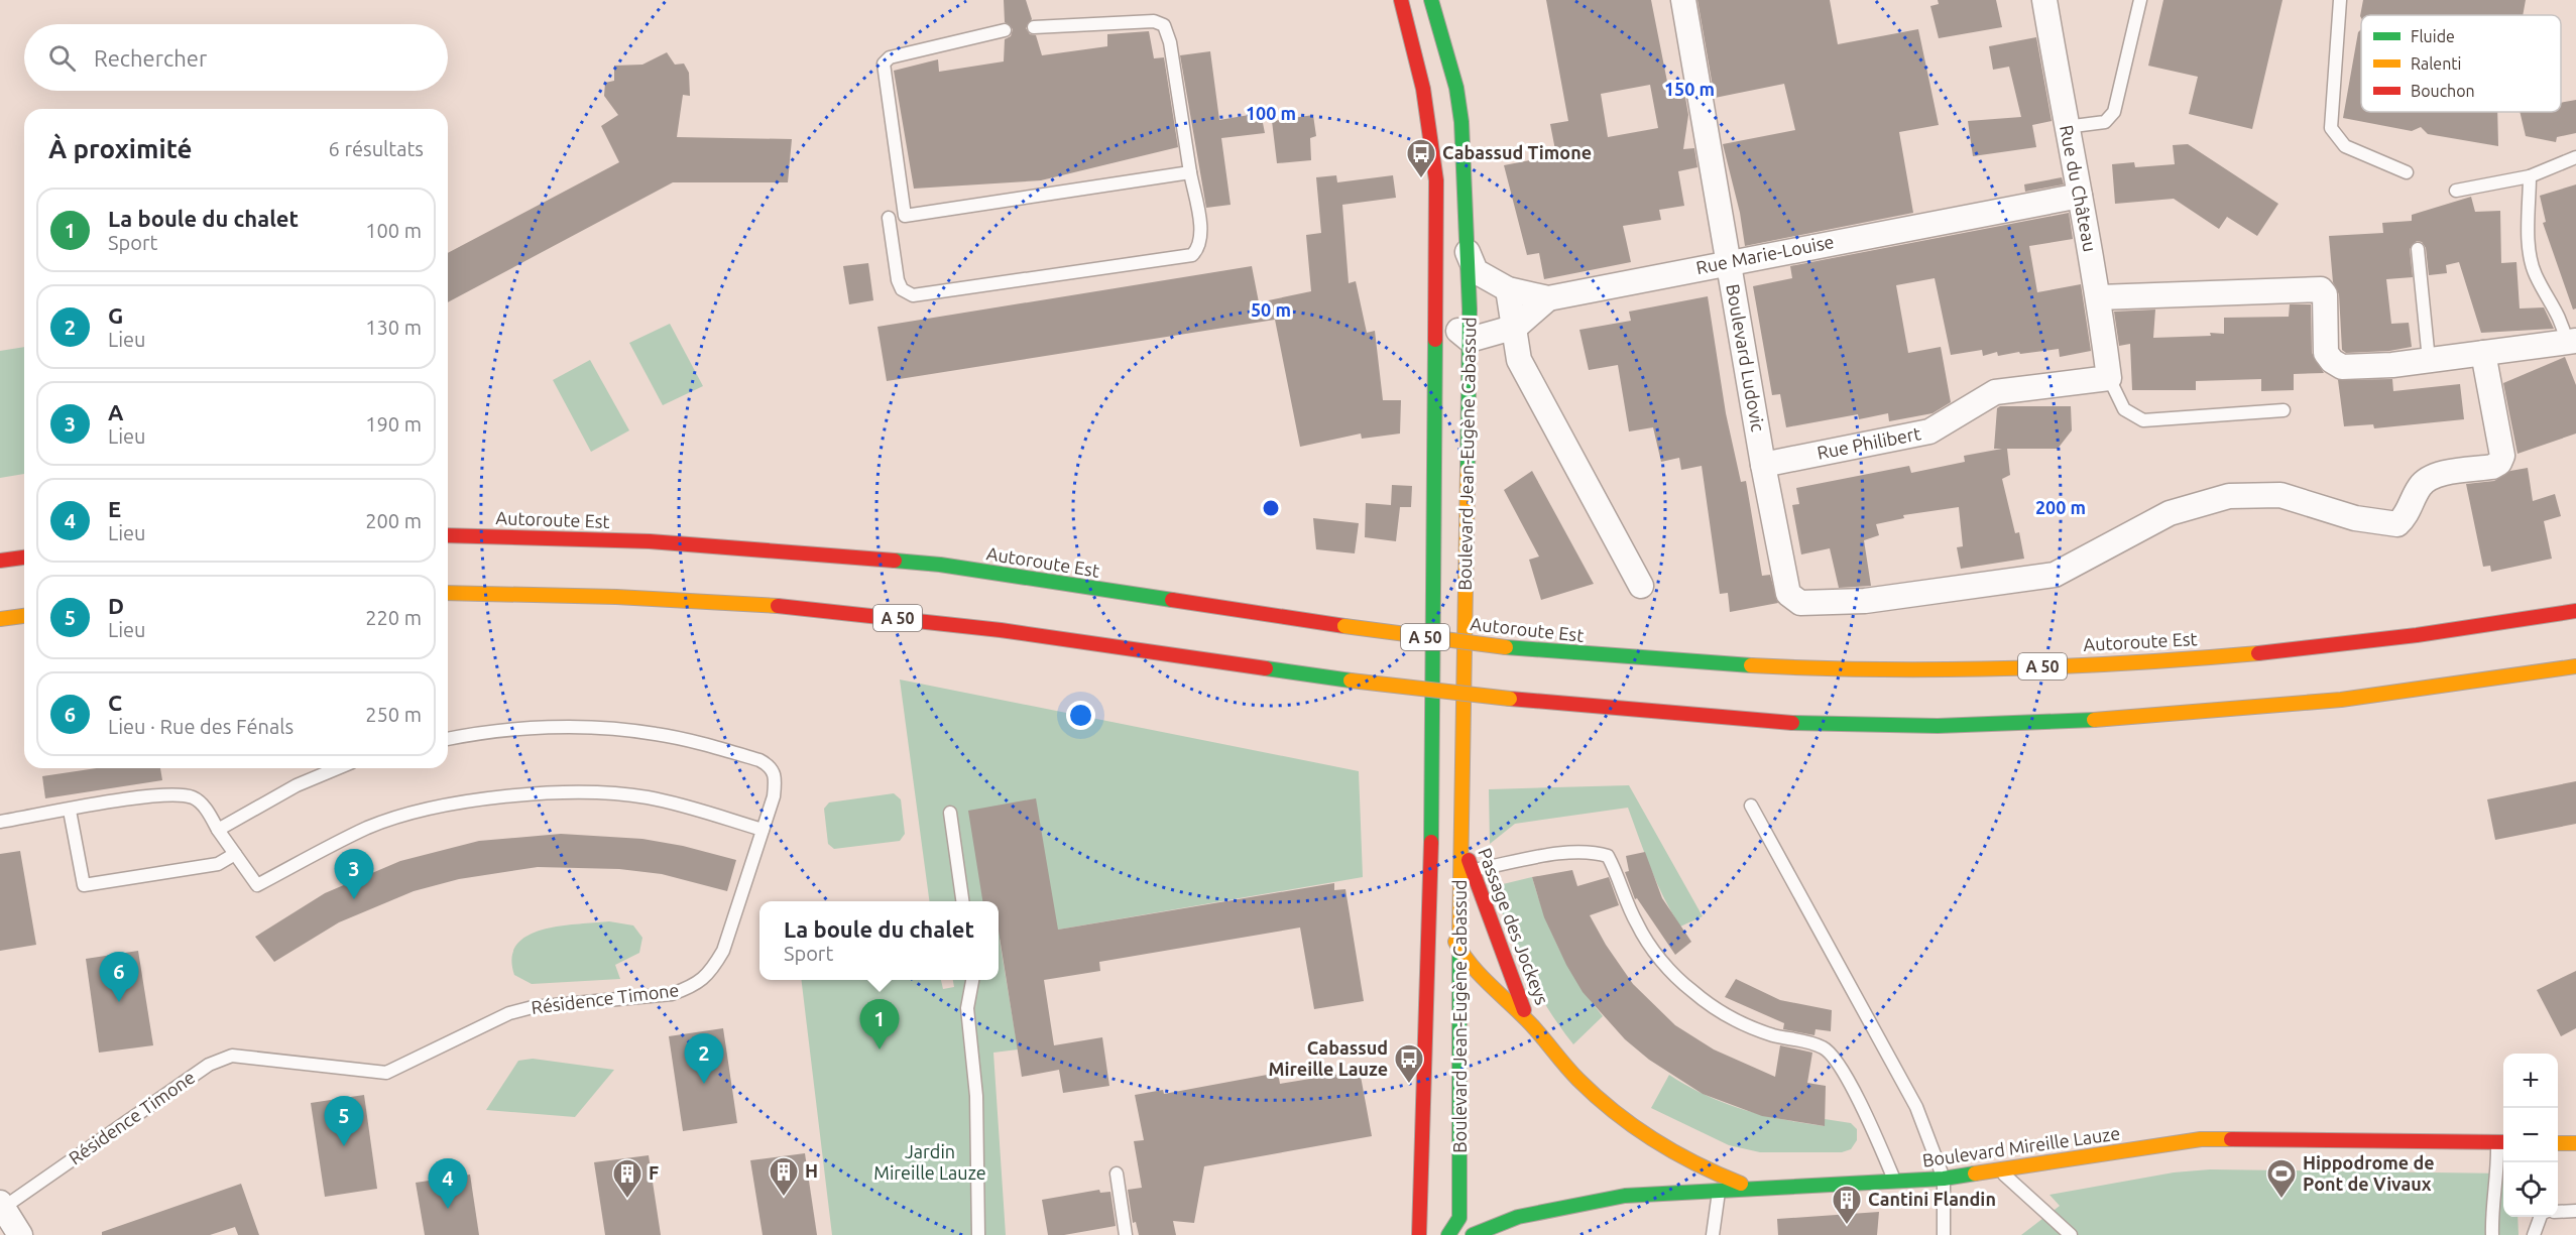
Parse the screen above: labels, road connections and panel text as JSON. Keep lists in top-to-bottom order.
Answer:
{
  "streets": {
    "main road": [
      "Boulevard Jean-Eugène Cabassud",
      "Autoroute Est",
      "A 50",
      "Passage des Jockeys",
      "Boulevard Mireille Lauze"
    ],
    "street": [
      "Rue du Château",
      "Rue Marie-Louise",
      "Boulevard Ludovic",
      "Rue Philibert"
    ],
    "lane": ["Résidence Timone"]
  },
  "crossings": [
    ["Rue du Château", "Rue Marie-Louise"],
    ["Rue du Château", "Rue Philibert"],
    ["Rue Marie-Louise", "Boulevard Ludovic"],
    ["Rue Marie-Louise", "Boulevard Jean-Eugène Cabassud"],
    ["Boulevard Ludovic", "Rue Philibert"],
    ["Boulevard Jean-Eugène Cabassud", "Passage des Jockeys"],
    ["Passage des Jockeys", "Boulevard Mireille Lauze"]
  ],
  "parks": ["Jardin Mireille Lauze"],
  "places": {
    "bus stop": ["Cabassud Timone", "Cabassud Mireille Lauze"],
    "building": ["H", "F", "Cantini Flandin"],
    "sports": ["Hippodrome de Pont de Vivaux"]
  },
  "legend": ["Fluide", "Ralenti", "Bouchon"],
  "page": {
    "search": "Rechercher",
    "heading": ["À proximité", "6 résultats"],
    "list": [
      {
        "mark": "1",
        "name": "La boule du chalet",
        "note": "Sport",
        "value": "100 m"
      },
      {
        "mark": "2",
        "name": "G",
        "note": "Lieu",
        "value": "130 m"
      },
      {
        "mark": "3",
        "name": "A",
        "note": "Lieu",
        "value": "190 m"
      },
      {
        "mark": "4",
        "name": "E",
        "note": "Lieu",
        "value": "200 m"
      },
      {
        "mark": "5",
        "name": "D",
        "note": "Lieu",
        "value": "220 m"
      },
      {
        "mark": "6",
        "name": "C",
        "note": "Lieu · Rue des Fénals",
        "value": "250 m"
      }
    ],
    "pins": [
      "3",
      "6",
      "1",
      "2",
      "5",
      "4"
    ],
    "popup": ["La boule du chalet", "Sport"],
    "map_buttons": ["+", "−"]
  },
  "rings": [
    "150 m",
    "100 m",
    "50 m",
    "200 m"
  ]
}
